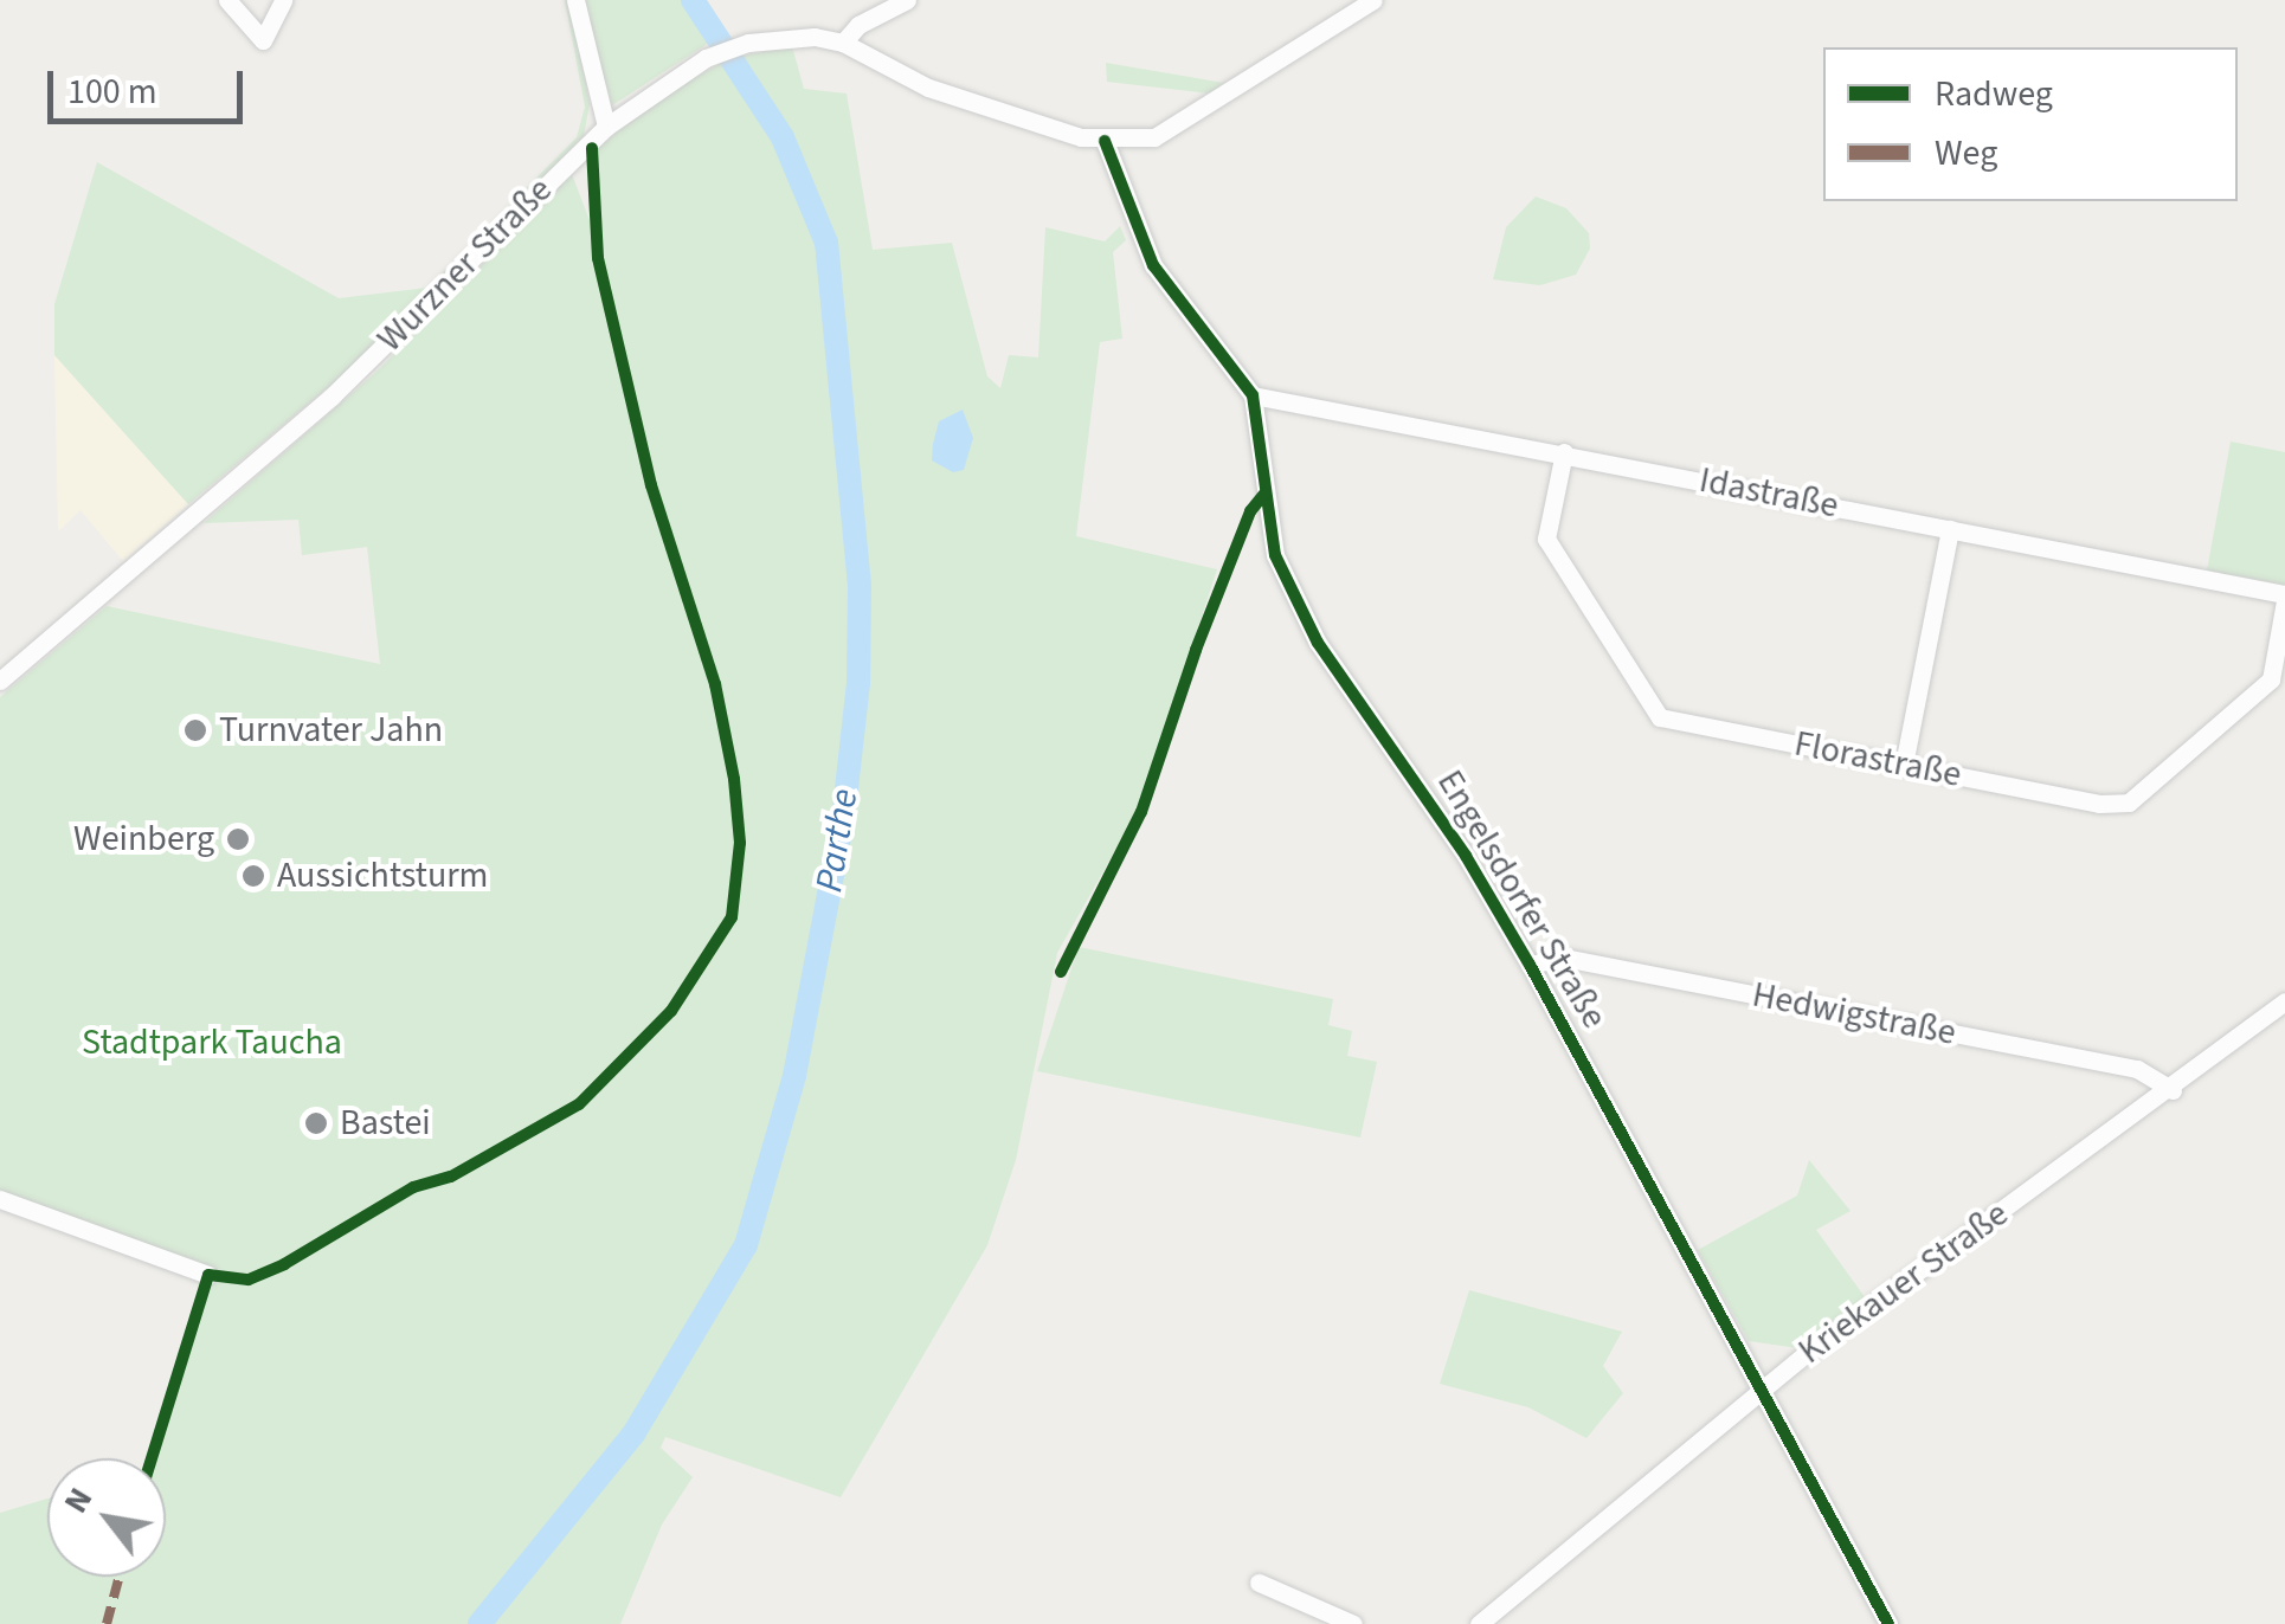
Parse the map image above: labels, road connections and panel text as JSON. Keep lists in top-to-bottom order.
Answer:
{
  "streets": {
    "street": [
      "Wurzner Straße",
      "Idastraße",
      "Florastraße",
      "Engelsdorfer Straße",
      "Hedwigstraße",
      "Kriekauer Straße"
    ]
  },
  "crossings": [
    ["Wurzner Straße", "Engelsdorfer Straße"],
    ["Idastraße", "Florastraße"],
    ["Idastraße", "Engelsdorfer Straße"],
    ["Engelsdorfer Straße", "Hedwigstraße"],
    ["Engelsdorfer Straße", "Kriekauer Straße"],
    ["Hedwigstraße", "Kriekauer Straße"]
  ],
  "water": ["Parthe"],
  "parks": ["Stadtpark Taucha"],
  "places": [
    "Turnvater Jahn",
    "Weinberg",
    "Aussichtsturm",
    "Bastei"
  ],
  "legend": ["Radweg", "Weg"],
  "scale_bar": "100 m",
  "north": "top left"
}
